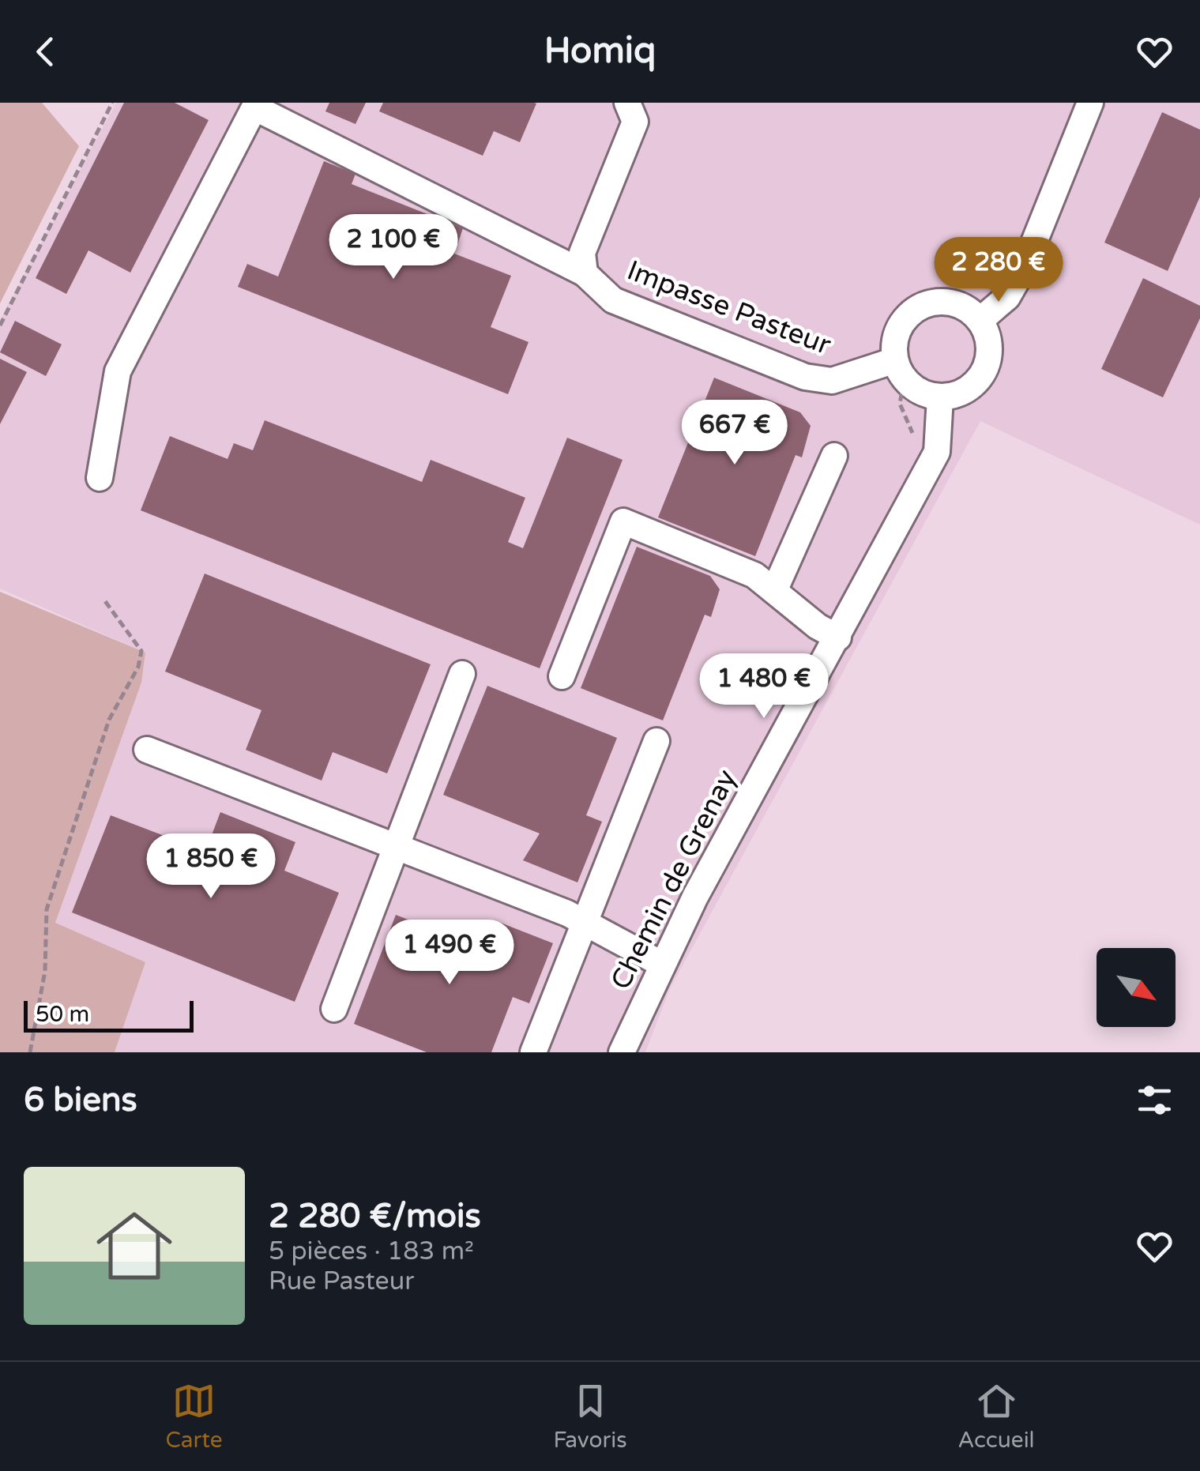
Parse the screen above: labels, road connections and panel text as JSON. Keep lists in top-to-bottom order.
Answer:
{
  "streets": {
    "street": ["Impasse Pasteur", "Chemin de Grenay"]
  },
  "crossings": [
    ["Impasse Pasteur", "Chemin de Grenay"]
  ],
  "scale_bar": "50 m",
  "north": "bottom right",
  "page": {
    "header": "Homiq",
    "price": [
      "2 100 €",
      "2 280 €",
      "667 €",
      "1 480 €",
      "1 850 €",
      "1 490 €"
    ],
    "scale": "50 m",
    "heading": "6 biens",
    "list": [
      {
        "name": "2 280 €/mois",
        "note": "5 pièces · 183 m² · Rue Pasteur"
      }
    ],
    "tabs": ["Carte", "Favoris", "Accueil"]
  }
}
